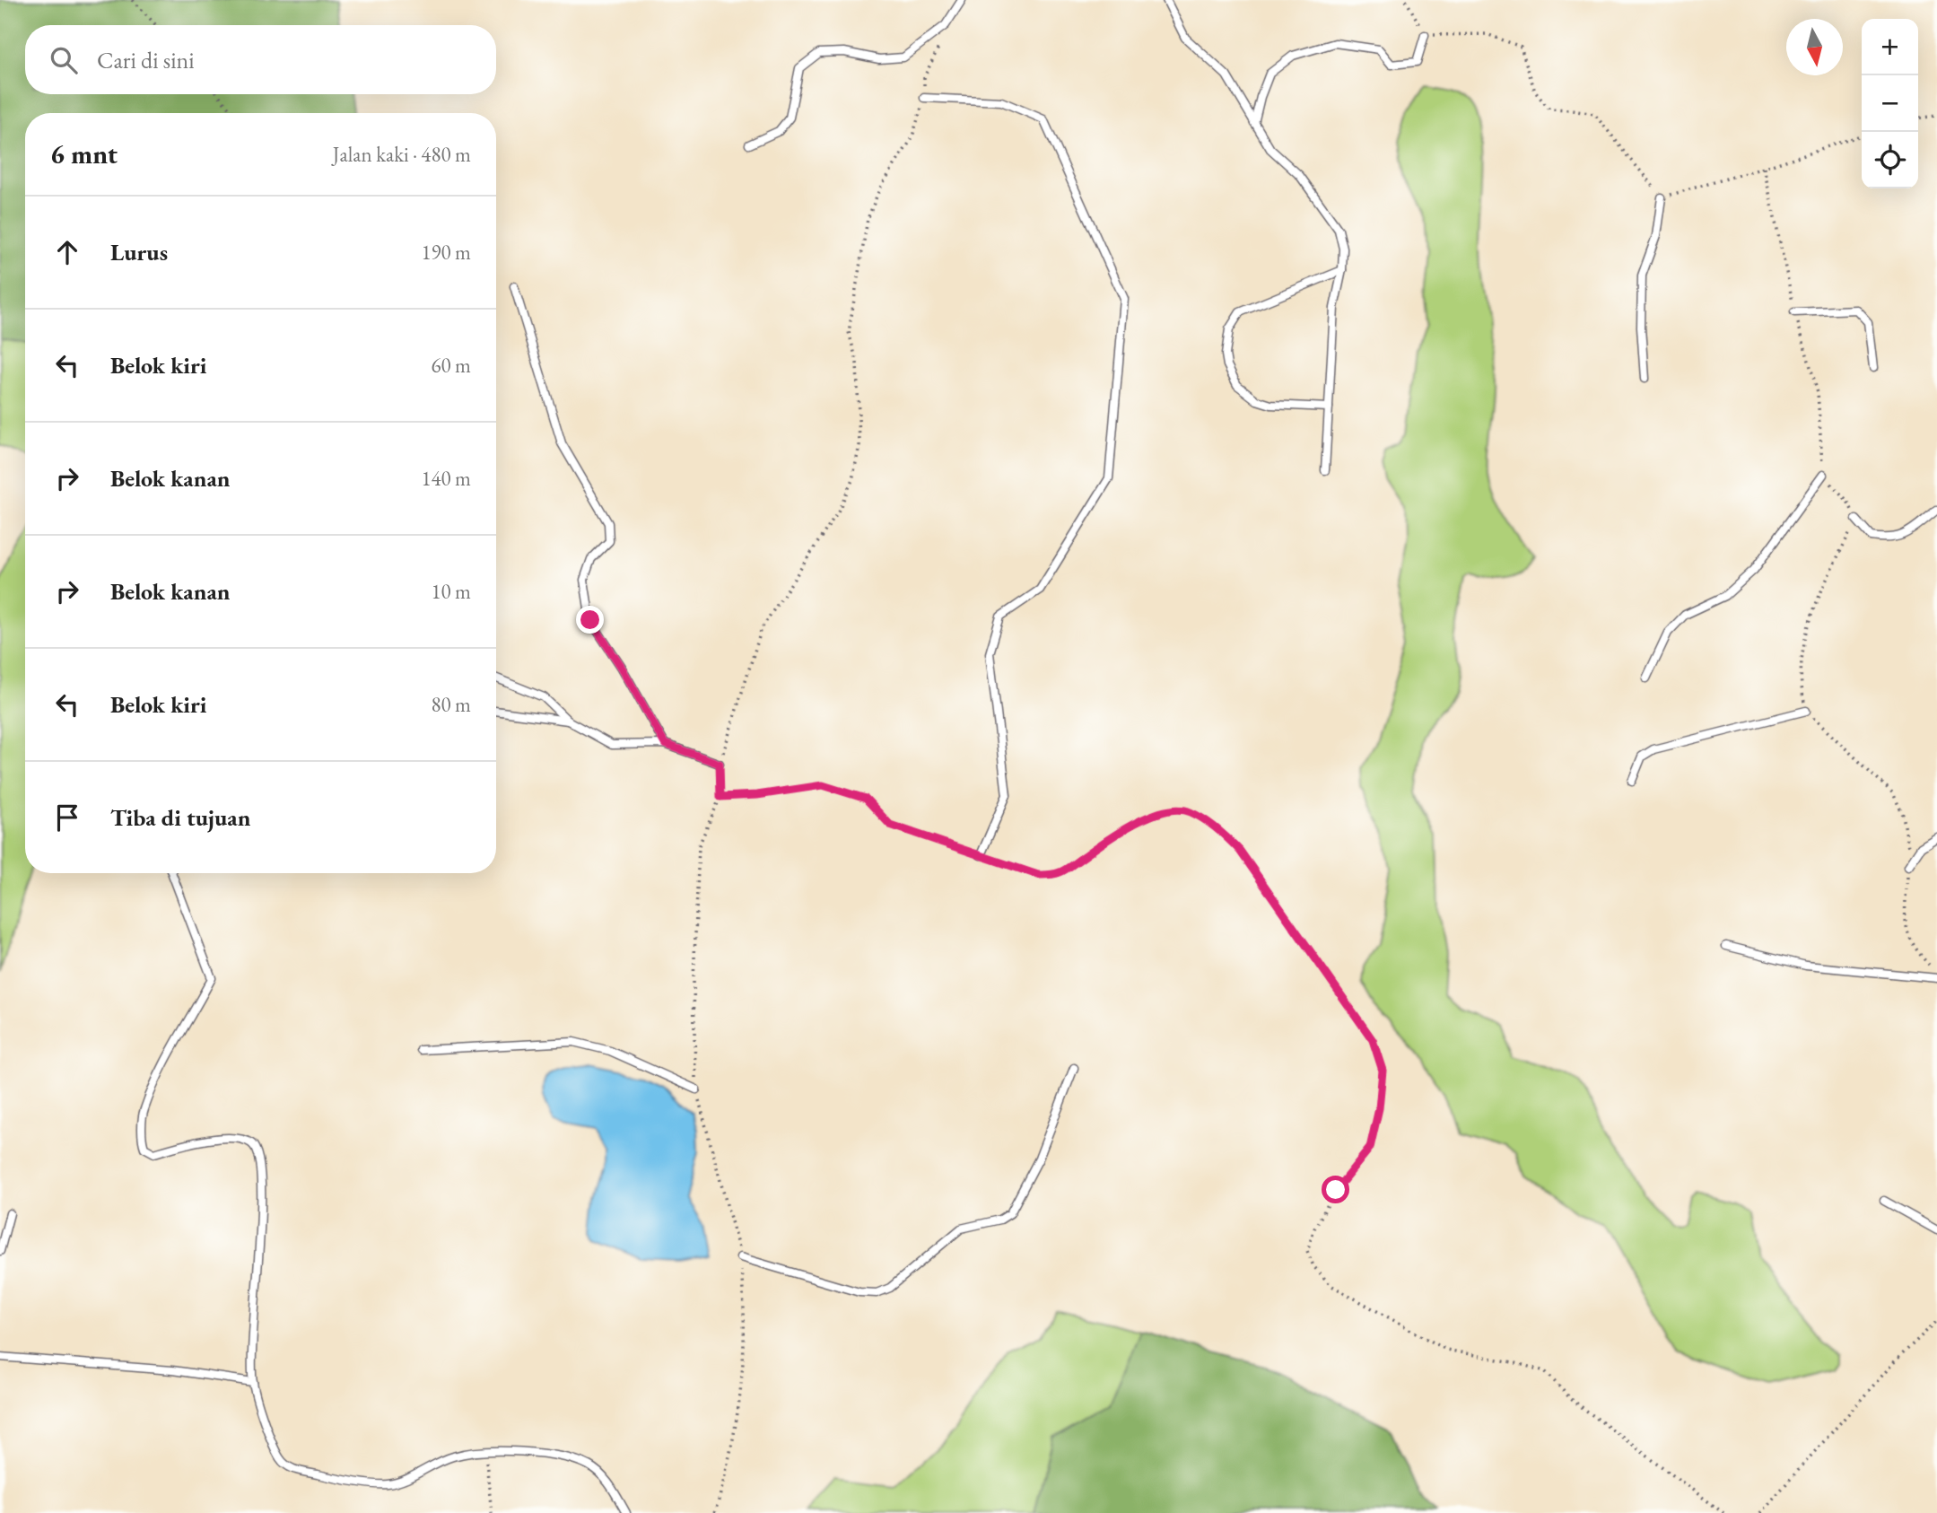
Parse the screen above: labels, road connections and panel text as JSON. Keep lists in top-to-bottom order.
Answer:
{
  "north": "bottom",
  "page": {
    "map_buttons": ["+", "−"],
    "search": "Cari di sini",
    "heading": ["6 mnt", "Jalan kaki · 480 m"],
    "list": [
      ["Lurus", "190 m"],
      ["Belok kiri", "60 m"],
      ["Belok kanan", "140 m"],
      ["Belok kanan", "10 m"],
      ["Belok kiri", "80 m"],
      "Tiba di tujuan"
    ]
  }
}
